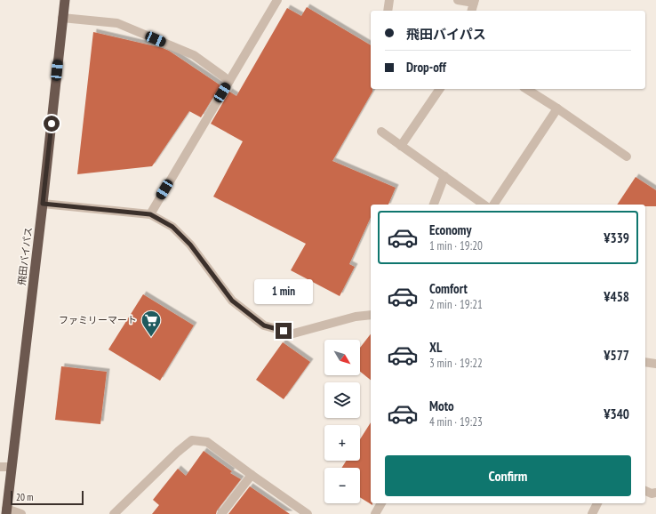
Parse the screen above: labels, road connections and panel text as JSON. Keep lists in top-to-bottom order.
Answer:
{
  "streets": {
    "highway": ["飛田バイパス"]
  },
  "places": {
    "supermarket": ["ファミリーマート"]
  },
  "scale_bar": "20 m",
  "north": "bottom right",
  "page": {
    "banner": ["飛田バイパス", "Drop-off"],
    "list": [
      {
        "name": "Economy",
        "note": "1 min · 19:20",
        "value": "¥339"
      },
      {
        "name": "Comfort",
        "note": "2 min · 19:21",
        "value": "¥458"
      },
      {
        "name": "XL",
        "note": "3 min · 19:22",
        "value": "¥577"
      },
      {
        "name": "Moto",
        "note": "4 min · 19:23",
        "value": "¥340"
      }
    ],
    "bubble": "1 min",
    "map_buttons": ["+", "−"],
    "buttons": "Confirm",
    "scale": "20 m"
  }
}
